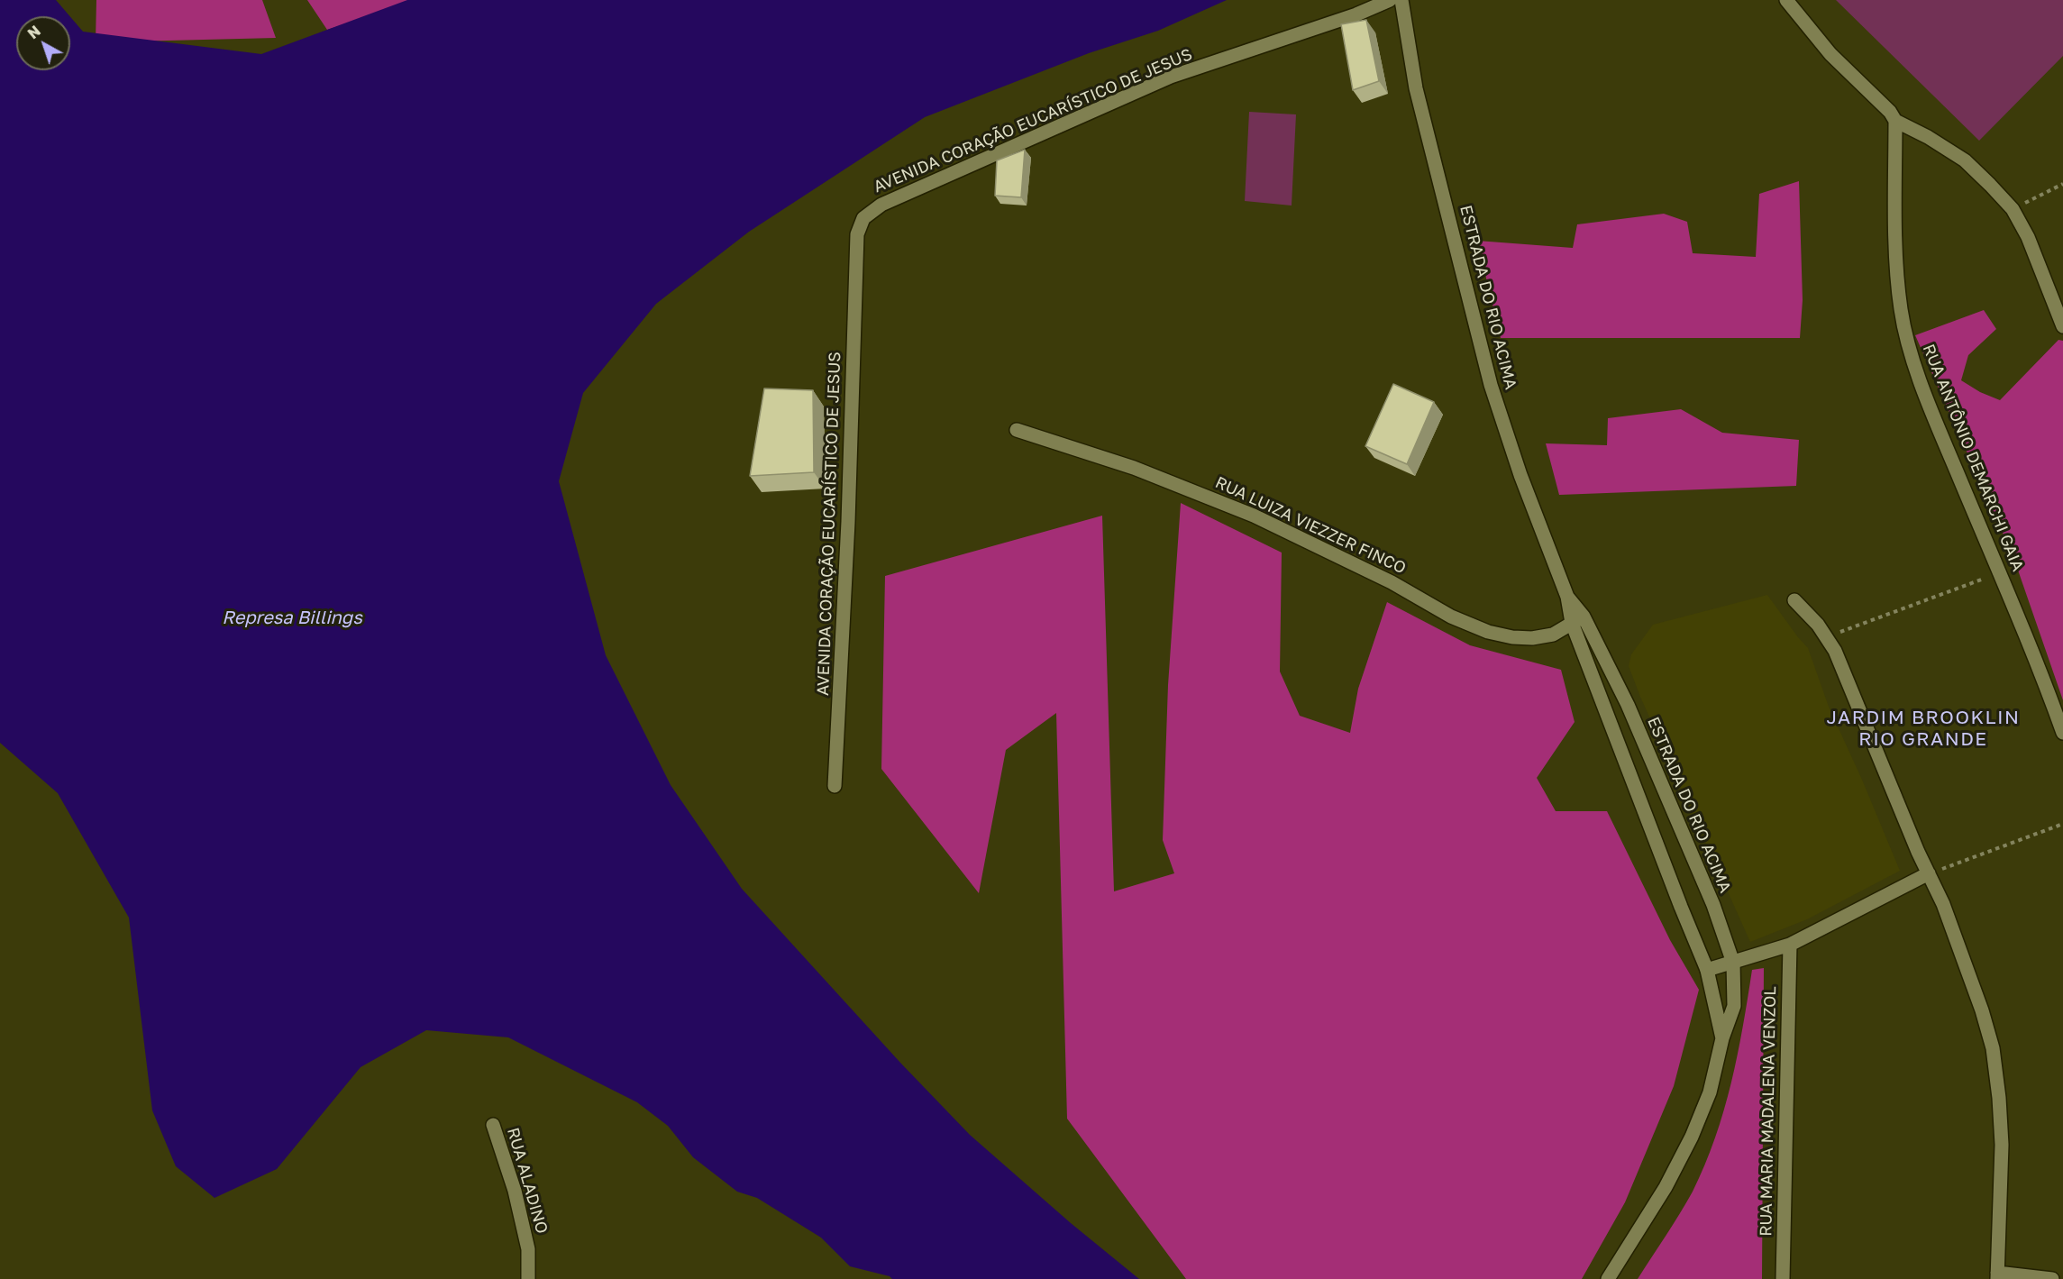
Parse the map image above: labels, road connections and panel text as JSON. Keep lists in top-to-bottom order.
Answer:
{
  "streets": {
    "street": [
      "AVENIDA CORAÇÃO EUCARÍSTICO DE JESUS",
      "ESTRADA DO RIO ACIMA",
      "RUA ANTÔNIO DEMARCHI GAIA",
      "RUA LUIZA VIEZZER FINCO",
      "RUA MARIA MADALENA VENZOL",
      "RUA ALADINO"
    ]
  },
  "crossings": [
    ["ESTRADA DO RIO ACIMA", "RUA LUIZA VIEZZER FINCO"]
  ],
  "districts": ["JARDIM BROOKLIN RIO GRANDE"],
  "water": ["Represa Billings"],
  "north": "top left"
}
